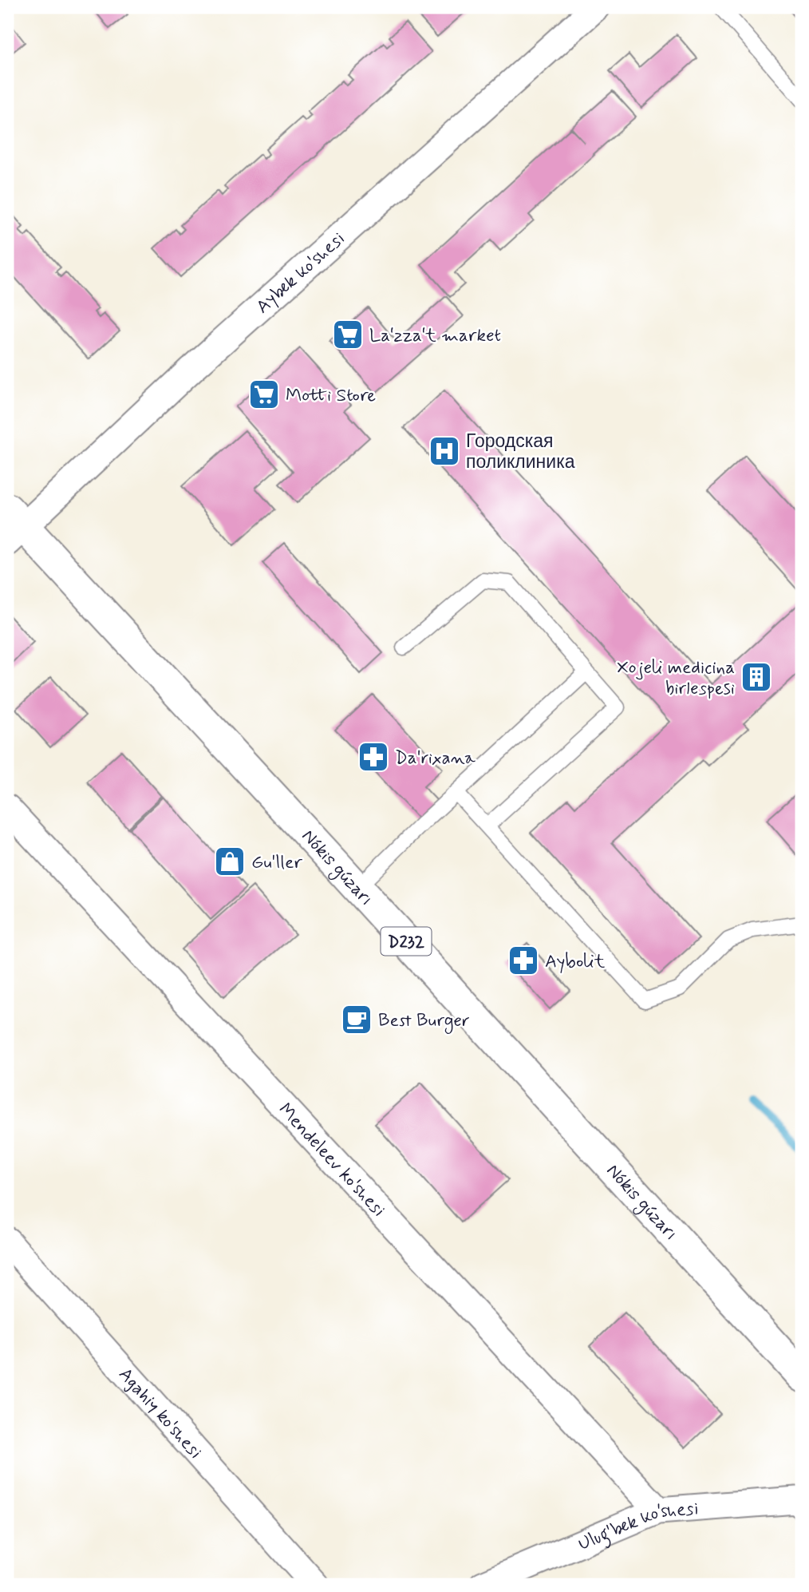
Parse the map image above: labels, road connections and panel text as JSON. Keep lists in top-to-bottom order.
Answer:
{
  "streets": {
    "main road": ["Nókis gúzarı", "D232"],
    "street": [
      "Aybek ko'shesi",
      "Mendeleev ko'shesi",
      "Agahiy ko'shesi",
      "Ulug'bek ko'shesi"
    ]
  },
  "crossings": [
    ["Aybek ko'shesi", "Nókis gúzarı"],
    ["Mendeleev ko'shesi", "Ulug'bek ko'shesi"]
  ],
  "places": {
    "supermarket": ["Laʻzzaʻt market", "Motti Store"],
    "hospital": ["Городская поликлиника"],
    "building": ["Xojeli medicina birlespesi"],
    "pharmacy": ["Da'rixana", "Aybolit"],
    "shop": ["Gu'ller"],
    "cafe": ["Best Burger"]
  }
}
